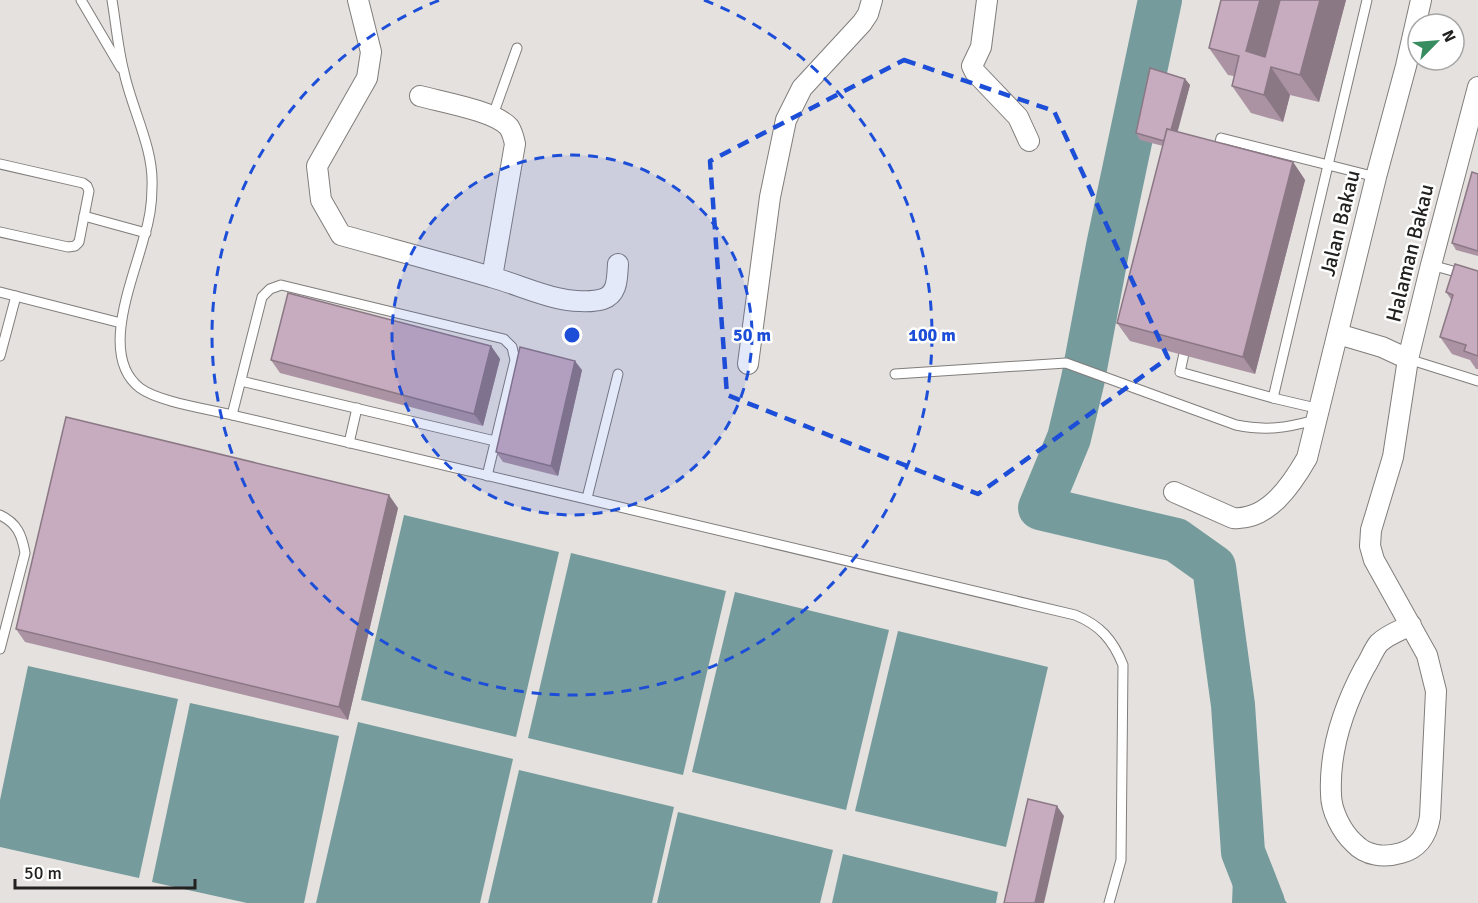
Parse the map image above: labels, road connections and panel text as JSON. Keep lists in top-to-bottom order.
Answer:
{
  "streets": {
    "street": ["Jalan Bakau", "Halaman Bakau"]
  },
  "crossings": [
    ["Jalan Bakau", "Halaman Bakau"]
  ],
  "scale_bar": "50 m",
  "north": "top right",
  "rings": ["50 m", "100 m"]
}
